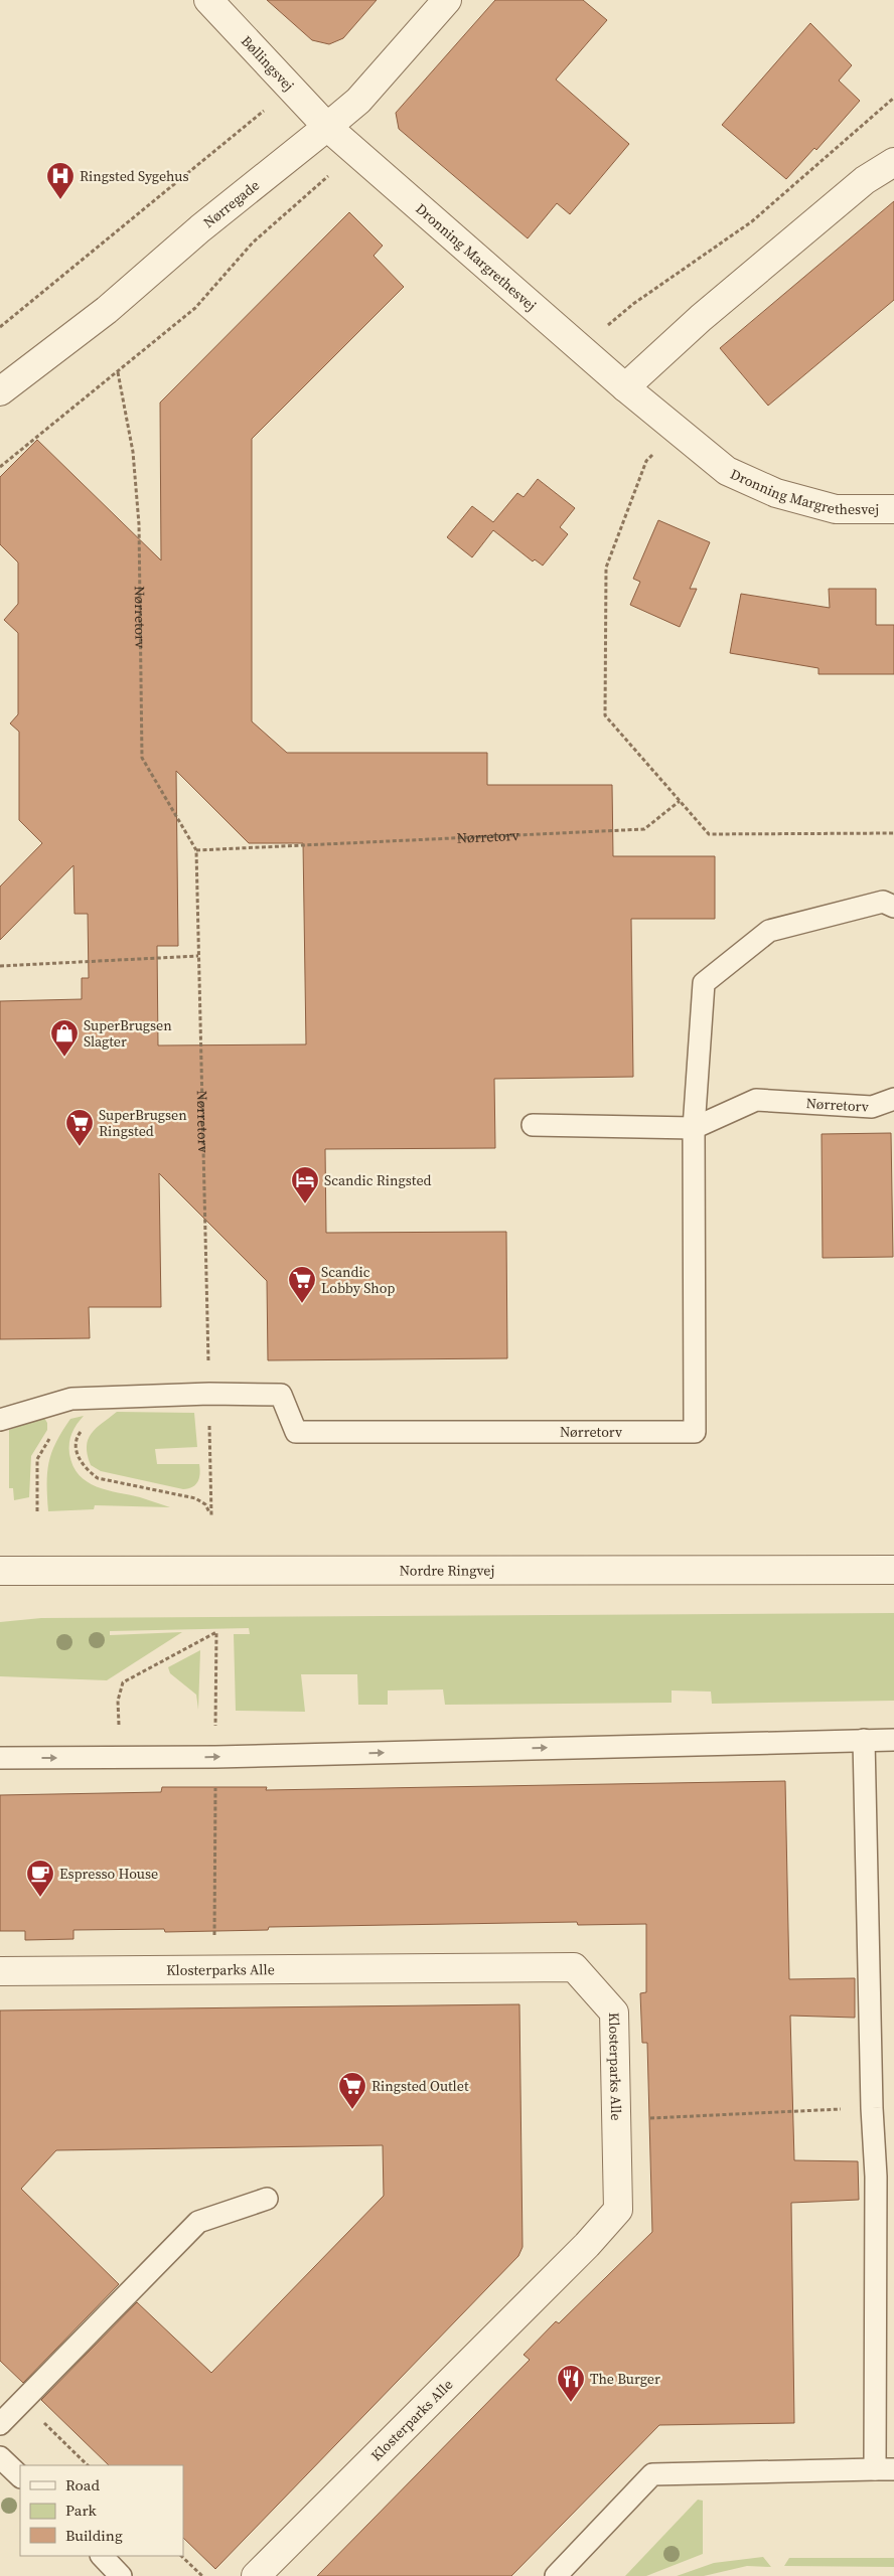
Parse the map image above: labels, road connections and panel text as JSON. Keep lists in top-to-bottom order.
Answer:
{
  "streets": {
    "street": [
      "Bøllingsvej",
      "Nørregade",
      "Dronning Margrethesvej",
      "Nordre Ringvej",
      "Klosterparks Alle"
    ],
    "lane": ["Nørretorv"]
  },
  "crossings": [
    ["Bøllingsvej", "Nørregade"],
    ["Bøllingsvej", "Dronning Margrethesvej"],
    ["Nørregade", "Dronning Margrethesvej"]
  ],
  "places": {
    "hospital": ["Ringsted Sygehus"],
    "shop": ["SuperBrugsen Slagter"],
    "supermarket": ["SuperBrugsen Ringsted", "Scandic Lobby Shop", "Ringsted Outlet"],
    "hotel": ["Scandic Ringsted"],
    "cafe": ["Espresso House"],
    "restaurant": ["The Burger"]
  },
  "legend": ["Road", "Park", "Building"]
}
